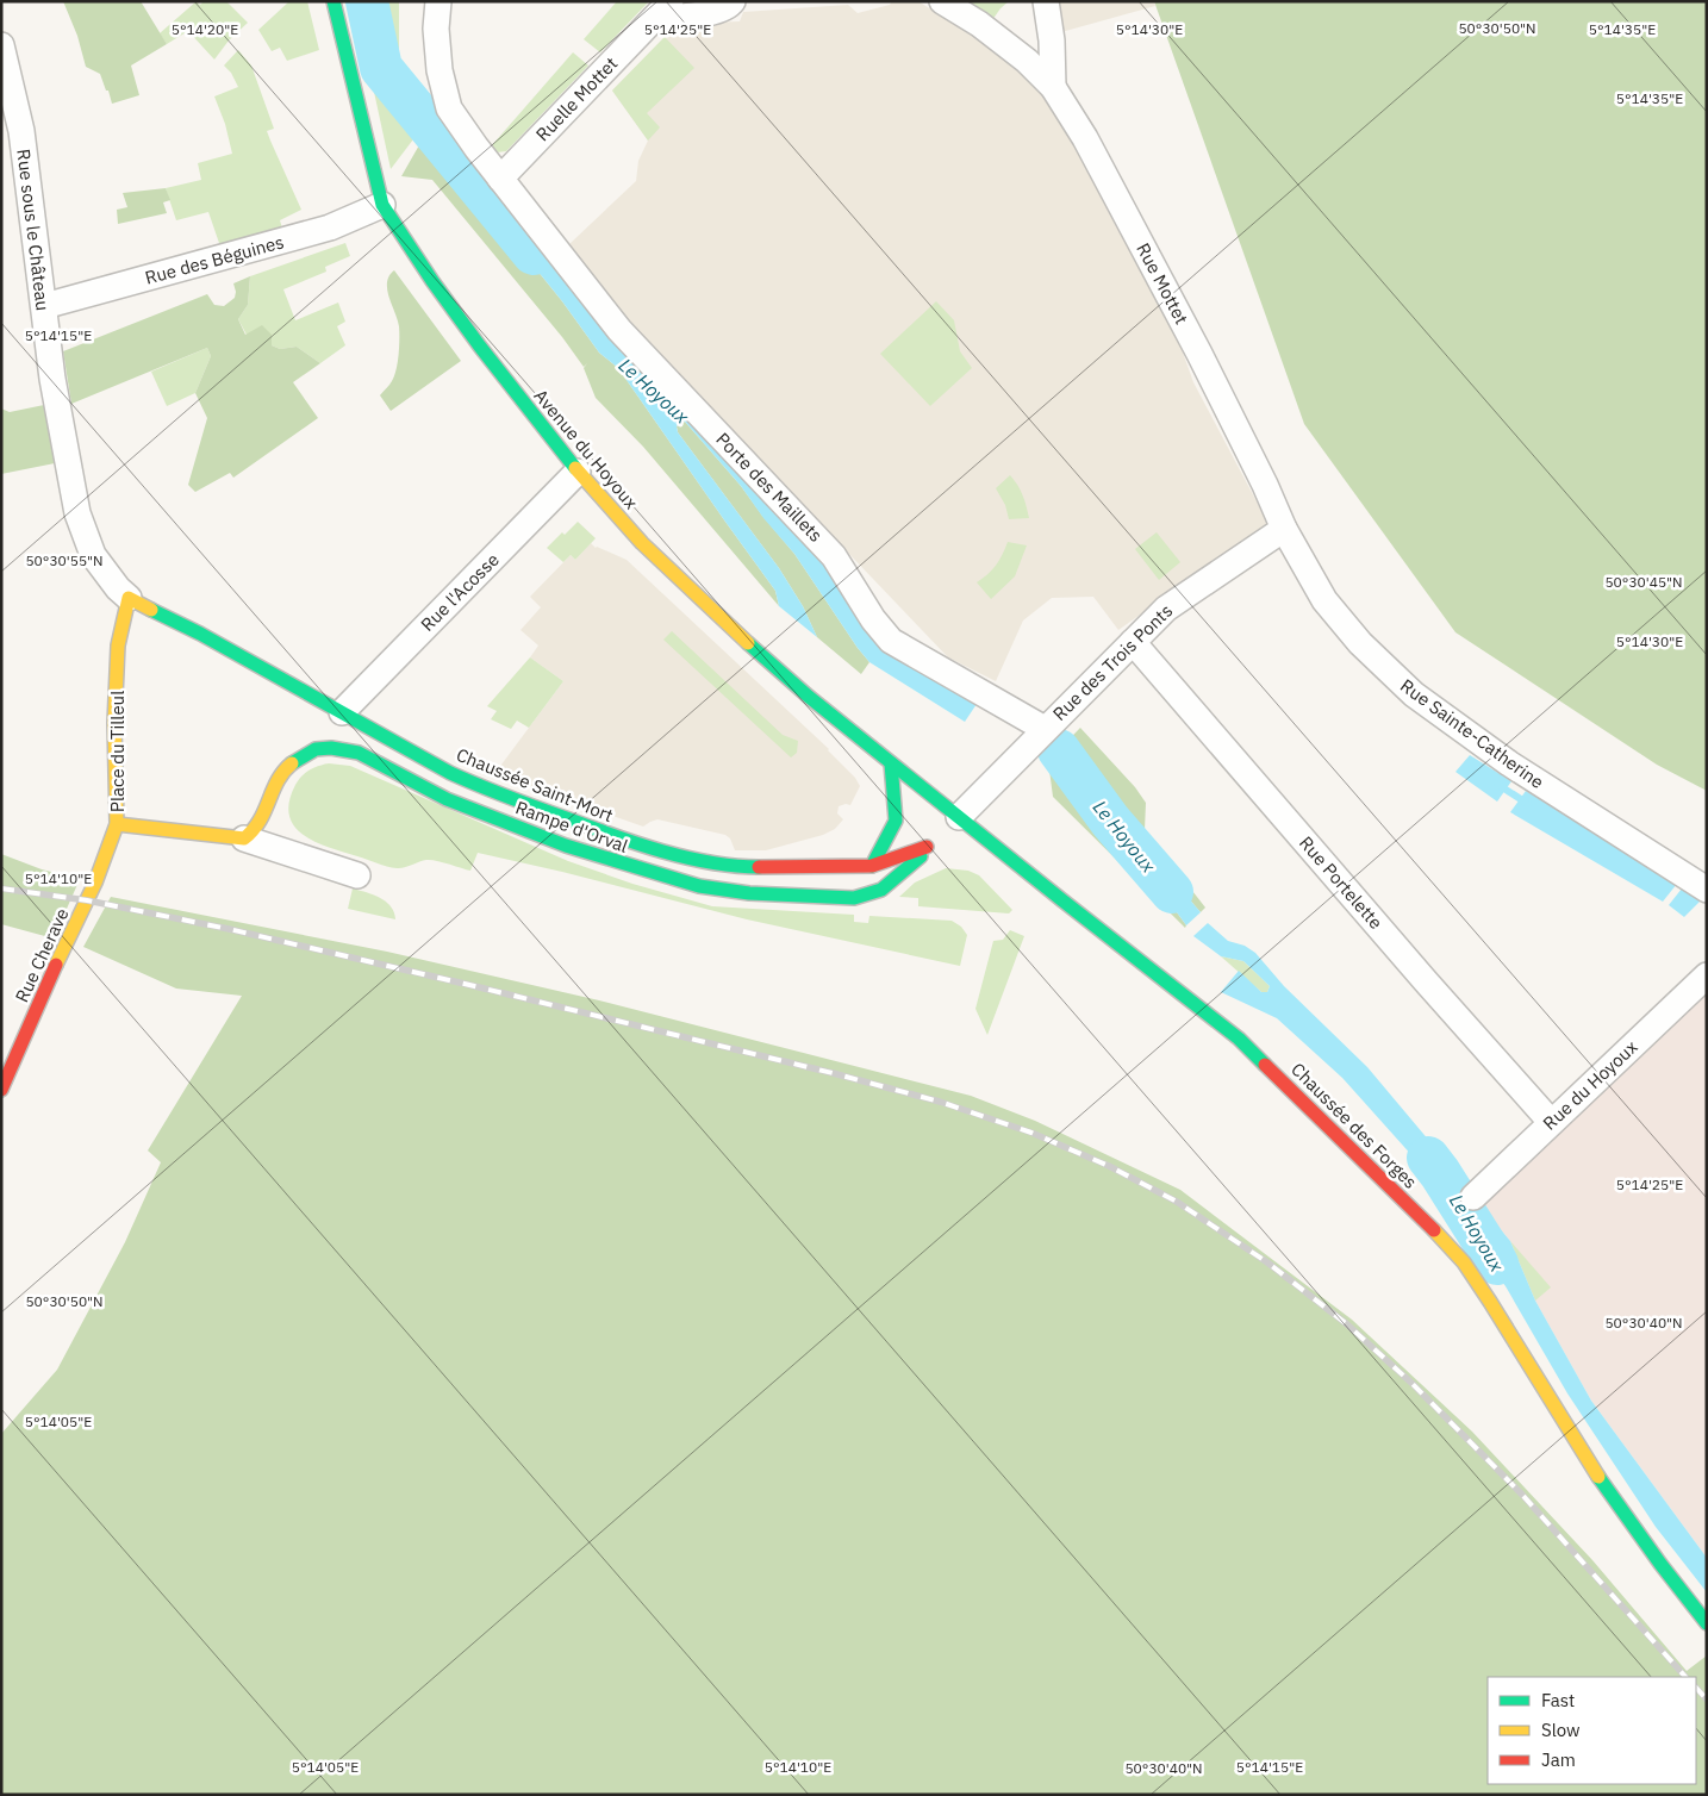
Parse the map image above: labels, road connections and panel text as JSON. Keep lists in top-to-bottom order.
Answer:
{
  "streets": {
    "street": [
      "Ruelle Mottet",
      "Rue sous le Château",
      "Rue des Béguines",
      "Rue Mottet",
      "Avenue du Hoyoux",
      "Porte des Maillets",
      "Rue l'Acosse",
      "Rue des Trois Ponts",
      "Rue Sainte-Catherine",
      "Place du Tilleul",
      "Chaussée Saint-Mort",
      "Rampe d'Orval",
      "Rue Portelette",
      "Rue Cherave",
      "Rue du Hoyoux",
      "Chaussée des Forges"
    ]
  },
  "crossings": [
    ["Ruelle Mottet", "Porte des Maillets"],
    ["Rue sous le Château", "Rue des Béguines"],
    ["Rue sous le Château", "Place du Tilleul"],
    ["Rue sous le Château", "Chaussée Saint-Mort"],
    ["Rue des Béguines", "Avenue du Hoyoux"],
    ["Rue Mottet", "Rue des Trois Ponts"],
    ["Rue Mottet", "Rue Sainte-Catherine"],
    ["Avenue du Hoyoux", "Rue l'Acosse"],
    ["Avenue du Hoyoux", "Rue des Trois Ponts"],
    ["Avenue du Hoyoux", "Chaussée des Forges"],
    ["Porte des Maillets", "Rue des Trois Ponts"],
    ["Rue l'Acosse", "Chaussée Saint-Mort"],
    ["Rue des Trois Ponts", "Rue Sainte-Catherine"],
    ["Rue des Trois Ponts", "Rue Portelette"],
    ["Rue des Trois Ponts", "Chaussée des Forges"],
    ["Place du Tilleul", "Chaussée Saint-Mort"],
    ["Place du Tilleul", "Rampe d'Orval"],
    ["Place du Tilleul", "Rue Cherave"],
    ["Chaussée Saint-Mort", "Rampe d'Orval"],
    ["Rue Portelette", "Rue du Hoyoux"]
  ],
  "water": ["Le Hoyoux"],
  "legend": ["Fast", "Slow", "Jam"],
  "coordinates": [
    "50°30'50\"N",
    "5°14'20\"E",
    "5°14'25\"E",
    "5°14'30\"E",
    "5°14'35\"E",
    "5°14'15\"E",
    "50°30'55\"N",
    "50°30'45\"N",
    "5°14'10\"E",
    "50°30'40\"N",
    "5°14'05\"E"
  ]
}
